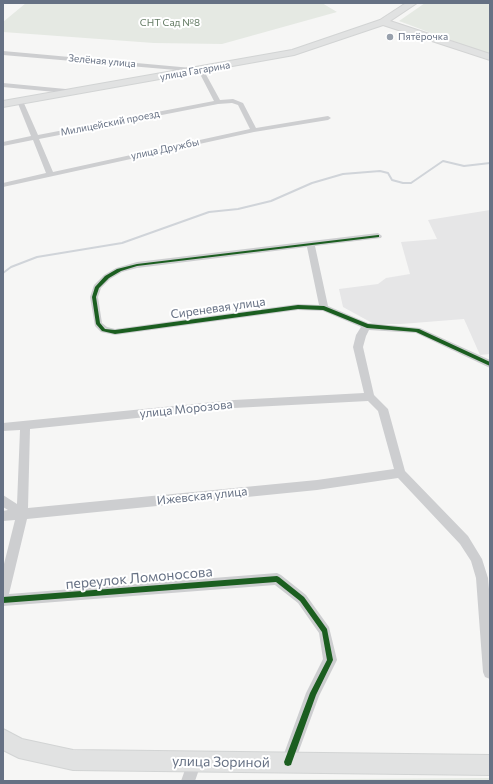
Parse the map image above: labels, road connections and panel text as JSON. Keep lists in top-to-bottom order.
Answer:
{
  "streets": {
    "main road": ["улица Гагарина", "улица Зориной"],
    "street": [
      "Зелёная улица",
      "Милицейский проезд",
      "улица Дружбы",
      "Сиреневая улица",
      "улица Морозова",
      "Ижевская улица",
      "переулок Ломоносова"
    ]
  },
  "crossings": [
    ["Зелёная улица", "улица Гагарина"],
    ["Милицейский проезд", "улица Дружбы"],
    ["переулок Ломоносова", "улица Зориной"]
  ],
  "parks": ["СНТ Сад №8"],
  "places": ["Пятёрочка"]
}
